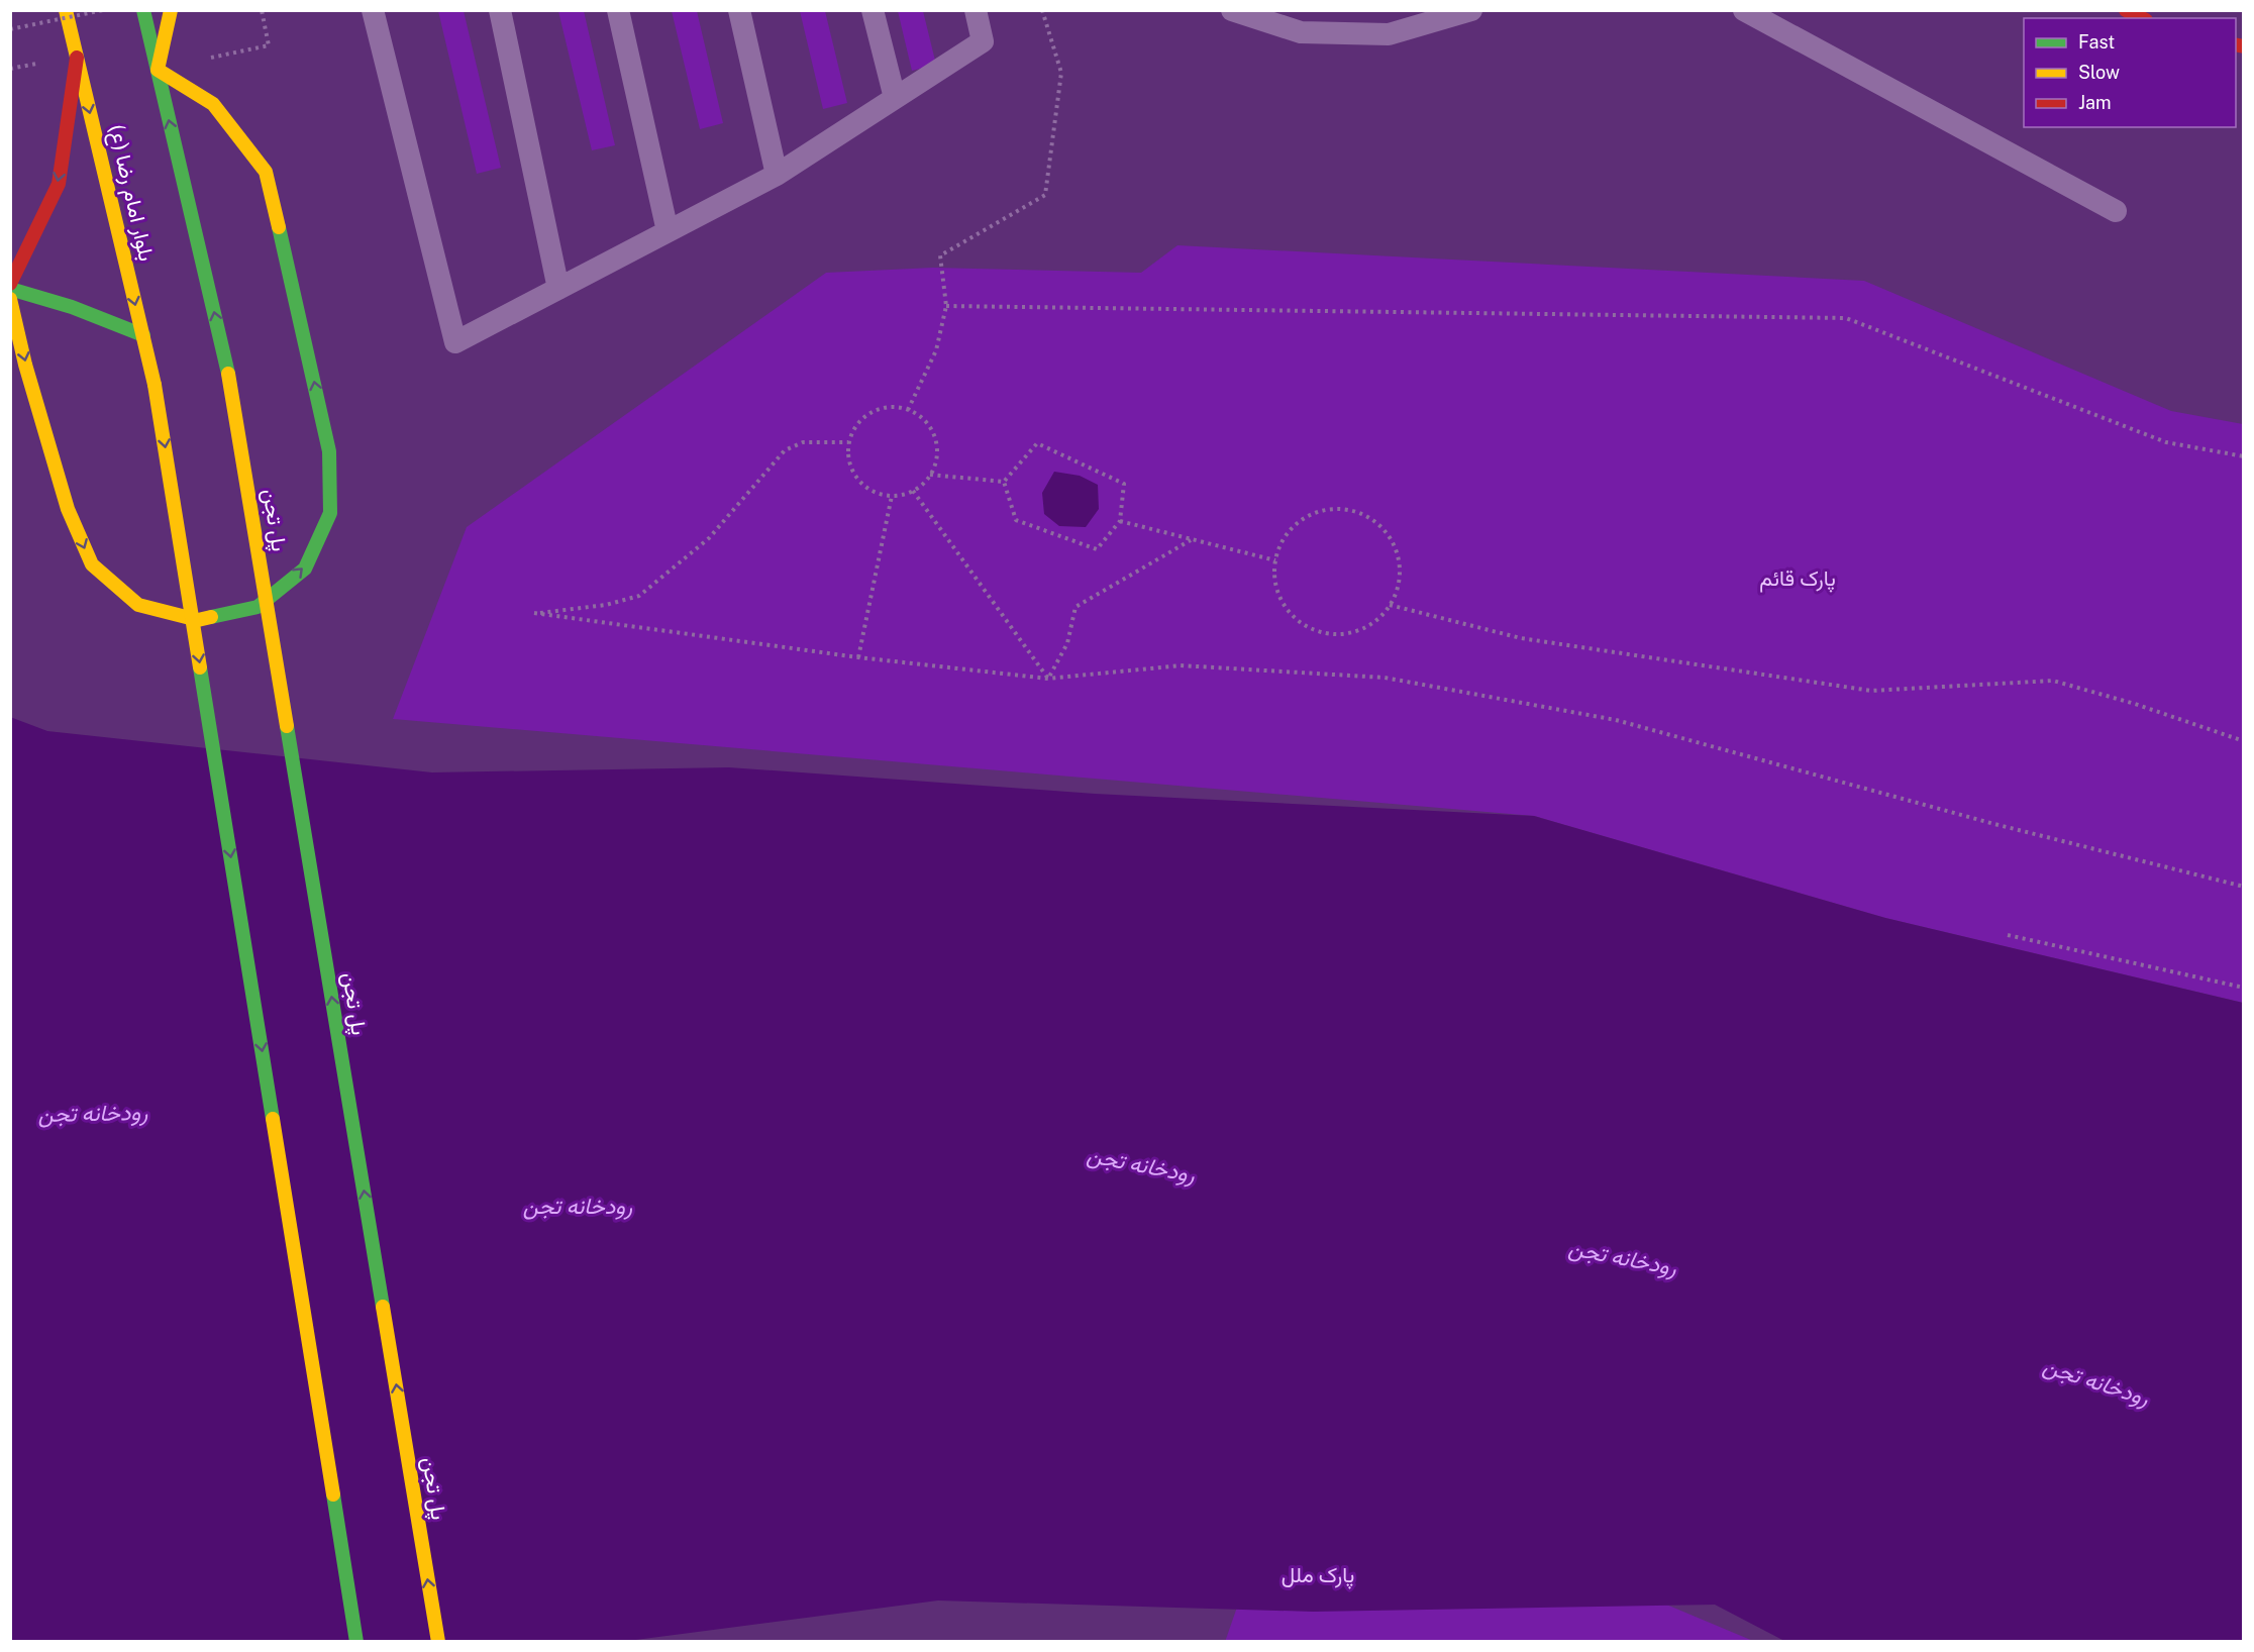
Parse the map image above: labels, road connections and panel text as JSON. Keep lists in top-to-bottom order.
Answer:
{
  "streets": {
    "main road": ["بلوار امام رضا (ع)", "پل تجن"]
  },
  "one_way": ["بلوار امام رضا (ع)", "پل تجن"],
  "water": ["رودخانه تجن"],
  "parks": ["پارک قائم", "پارک ملل"],
  "legend": ["Fast", "Slow", "Jam"]
}
